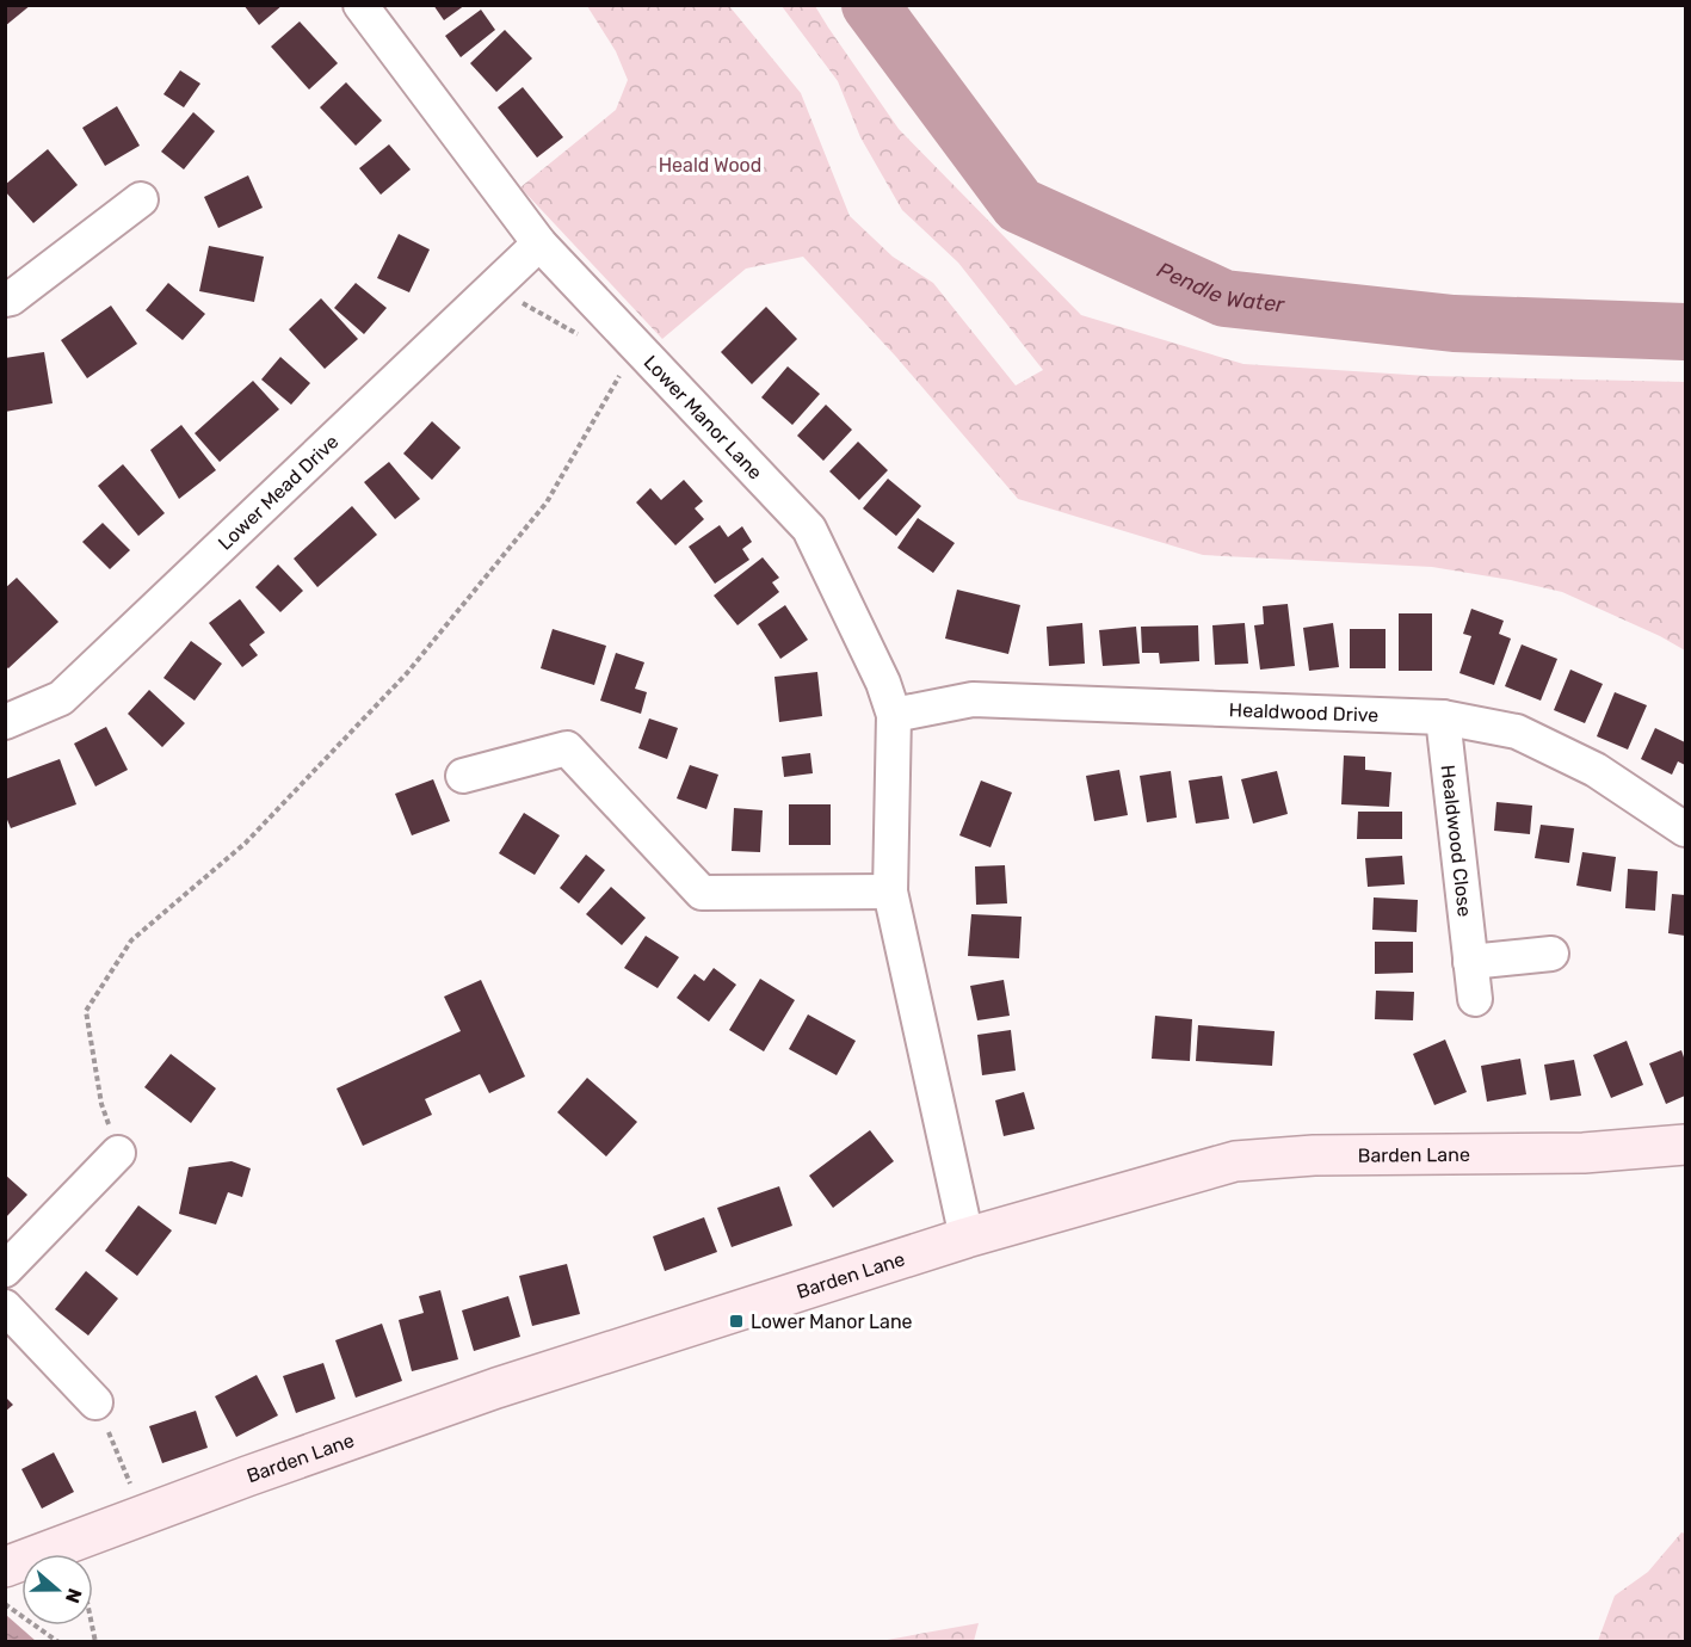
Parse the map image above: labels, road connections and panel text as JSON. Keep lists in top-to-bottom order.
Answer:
{
  "streets": {
    "street": [
      "Lower Manor Lane",
      "Lower Mead Drive",
      "Healdwood Drive",
      "Healdwood Close",
      "Barden Lane"
    ]
  },
  "crossings": [
    ["Lower Manor Lane", "Lower Mead Drive"],
    ["Lower Manor Lane", "Healdwood Drive"],
    ["Lower Manor Lane", "Barden Lane"],
    ["Healdwood Drive", "Healdwood Close"]
  ],
  "water": ["Pendle Water"],
  "parks": ["Heald Wood"],
  "places": {
    "transit": ["Lower Manor Lane"]
  },
  "north": "right"
}
